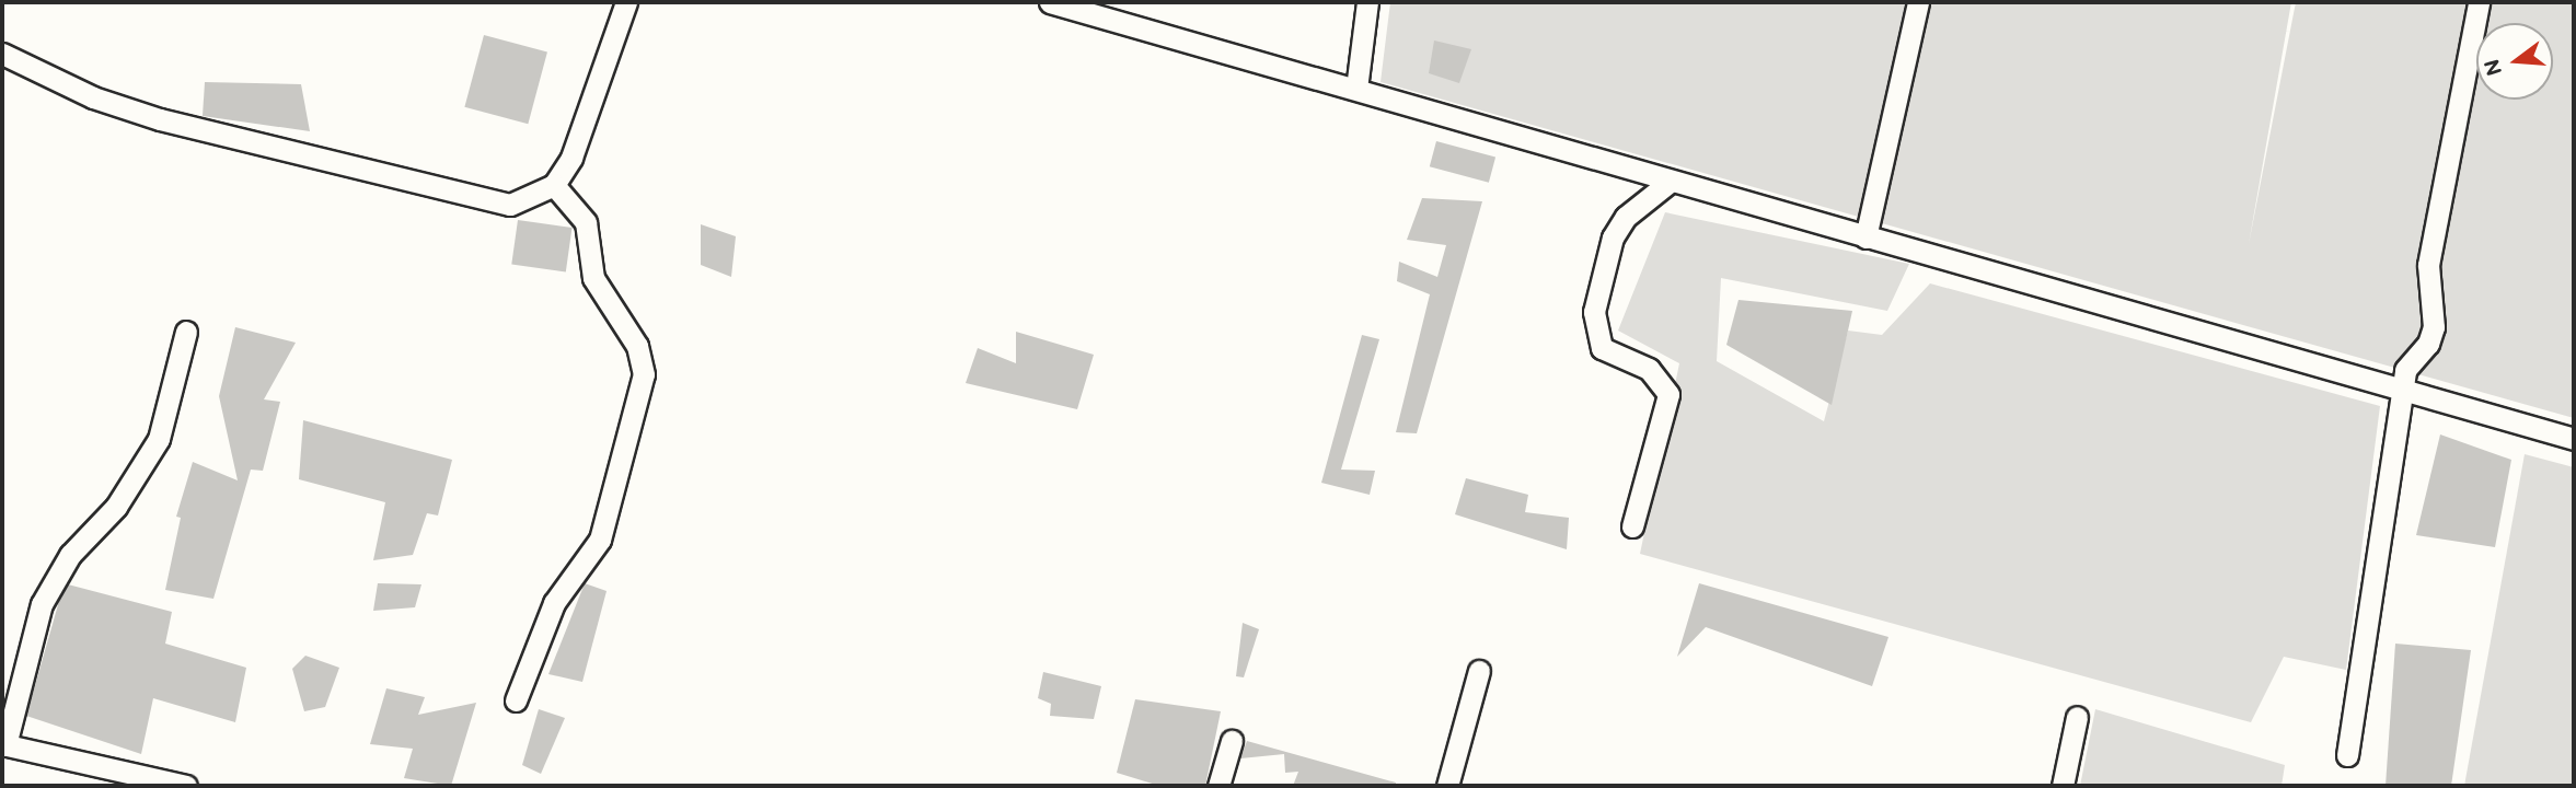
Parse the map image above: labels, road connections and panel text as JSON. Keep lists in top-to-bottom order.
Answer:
{
  "north": "left"
}
